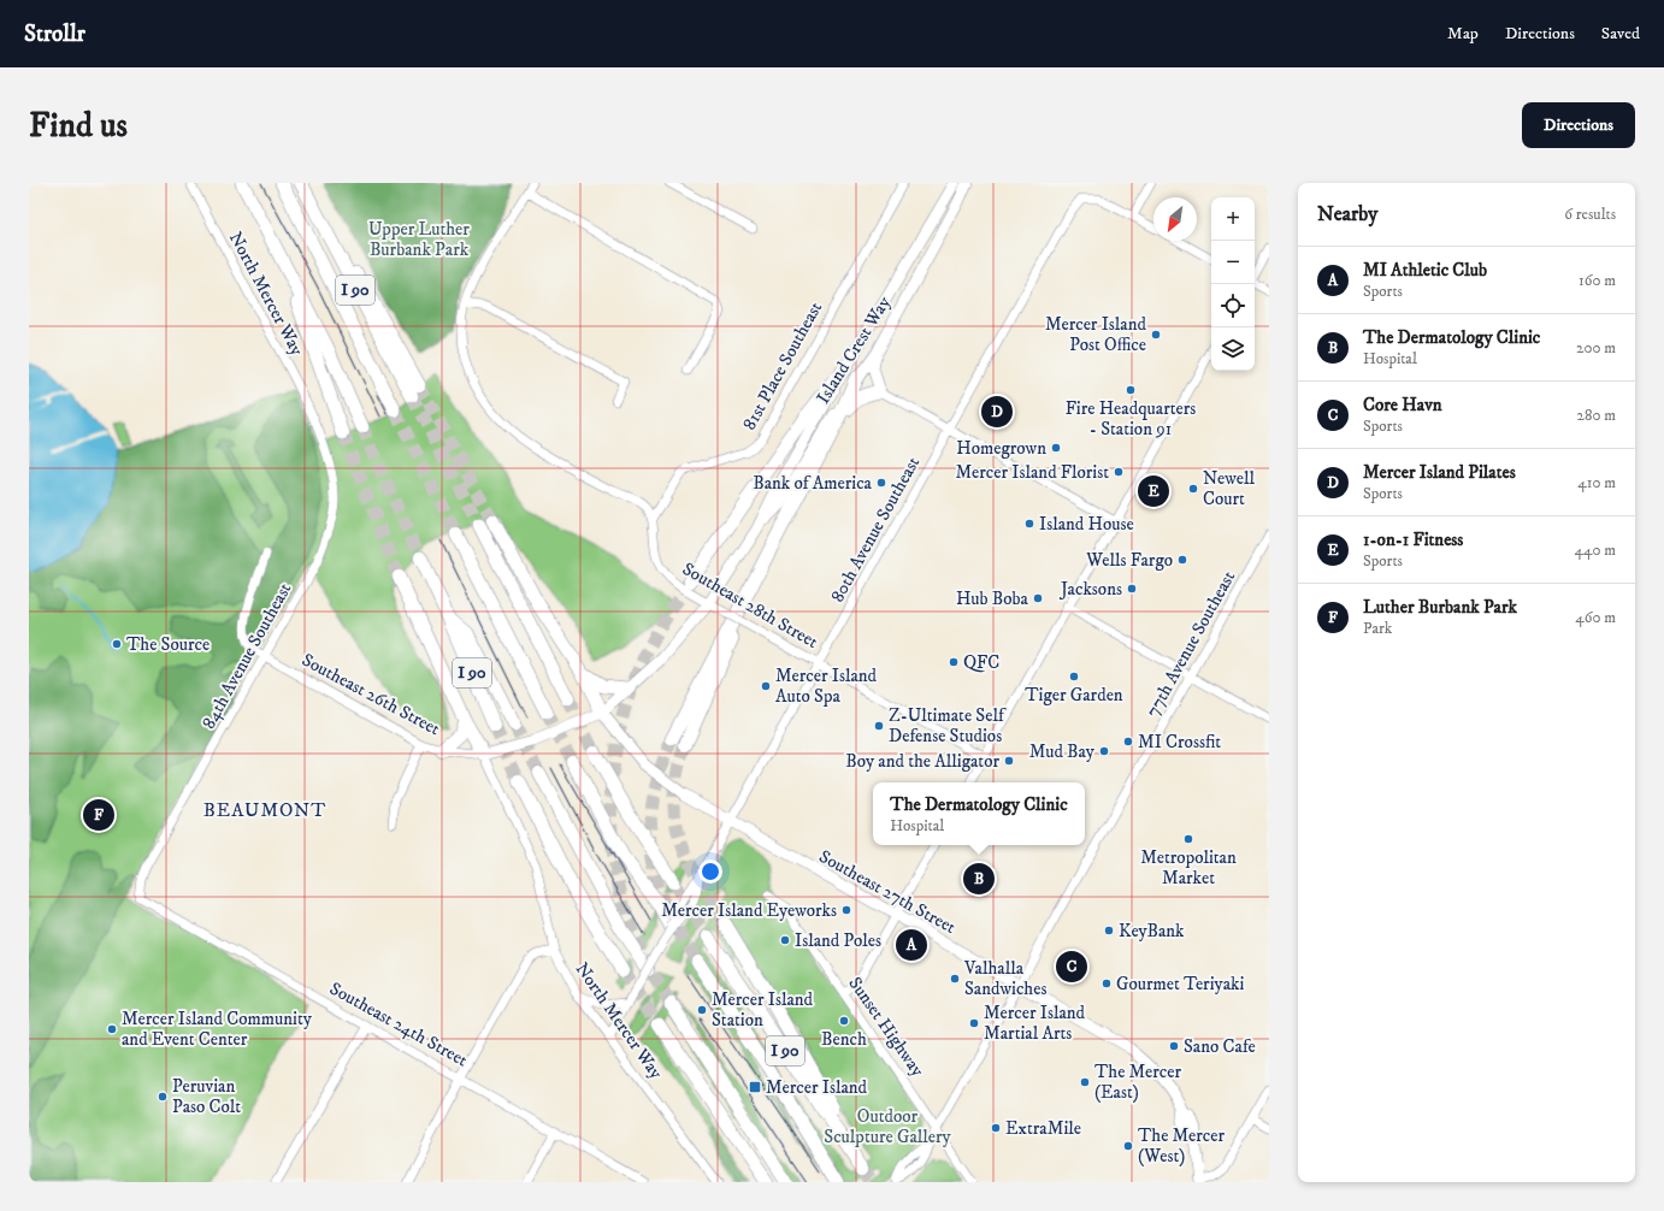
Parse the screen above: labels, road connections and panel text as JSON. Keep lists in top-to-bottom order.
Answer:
{
  "streets": {
    "highway": ["I 90"],
    "main road": ["Island Crest Way", "Southeast 26th Street", "Southeast 27th Street"],
    "street": [
      "North Mercer Way",
      "81st Place Southeast",
      "80th Avenue Southeast",
      "Southeast 28th Street",
      "77th Avenue Southeast",
      "84th Avenue Southeast",
      "Southeast 24th Street",
      "Sunset Highway"
    ]
  },
  "crossings": [
    ["North Mercer Way", "80th Avenue Southeast"],
    ["North Mercer Way", "84th Avenue Southeast"],
    ["North Mercer Way", "Southeast 26th Street"],
    ["Island Crest Way", "Southeast 28th Street"],
    ["Island Crest Way", "Southeast 26th Street"],
    ["Island Crest Way", "Southeast 27th Street"],
    ["81st Place Southeast", "Southeast 28th Street"],
    ["80th Avenue Southeast", "Southeast 28th Street"],
    ["80th Avenue Southeast", "Southeast 27th Street"],
    ["77th Avenue Southeast", "Southeast 27th Street"],
    ["77th Avenue Southeast", "Sunset Highway"],
    ["84th Avenue Southeast", "Southeast 26th Street"],
    ["84th Avenue Southeast", "Southeast 24th Street"],
    ["Southeast 26th Street", "Southeast 27th Street"]
  ],
  "districts": ["BEAUMONT"],
  "parks": ["Upper Luther Burbank Park", "Outdoor Sculpture Gallery"],
  "places": {
    "other": [
      "Mercer Island Post Office",
      "Fire Headquarters - Station 91",
      "Homegrown",
      "Mercer Island Florist",
      "Bank of America",
      "Newell Court",
      "Island House",
      "Wells Fargo",
      "Jacksons",
      "Hub Boba",
      "The Source",
      "QFC",
      "Tiger Garden",
      "Mercer Island Auto Spa",
      "Z-Ultimate Self Defense Studios",
      "MI Crossfit",
      "Mud Bay",
      "Boy and the Alligator",
      "Metropolitan Market",
      "Mercer Island Eyeworks",
      "KeyBank",
      "Island Poles",
      "Valhalla Sandwiches",
      "Gourmet Teriyaki",
      "Mercer Island Station",
      "Bench",
      "Mercer Island Martial Arts",
      "Mercer Island Community and Event Center",
      "Sano Cafe",
      "The Mercer (East)",
      "Peruvian Paso Colt",
      "ExtraMile",
      "The Mercer (West)"
    ],
    "transit": ["Mercer Island"]
  },
  "north": "bottom left",
  "page": {
    "header": "Strollr",
    "nav": ["Map", "Directions", "Saved"],
    "buttons": "Directions",
    "title": "Find us",
    "heading": ["Nearby", "6 results"],
    "map_buttons": ["+", "−"],
    "list": [
      {
        "mark": "A",
        "name": "MI Athletic Club",
        "note": "Sports",
        "value": "160 m"
      },
      {
        "mark": "B",
        "name": "The Dermatology Clinic",
        "note": "Hospital",
        "value": "200 m"
      },
      {
        "mark": "C",
        "name": "Core Havn",
        "note": "Sports",
        "value": "280 m"
      },
      {
        "mark": "D",
        "name": "Mercer Island Pilates",
        "note": "Sports",
        "value": "410 m"
      },
      {
        "mark": "E",
        "name": "1-on-1 Fitness",
        "note": "Sports",
        "value": "440 m"
      },
      {
        "mark": "F",
        "name": "Luther Burbank Park",
        "note": "Park",
        "value": "460 m"
      }
    ],
    "pins": [
      "D",
      "E",
      "F",
      "B",
      "A",
      "C"
    ],
    "popup": ["The Dermatology Clinic", "Hospital"]
  }
}
